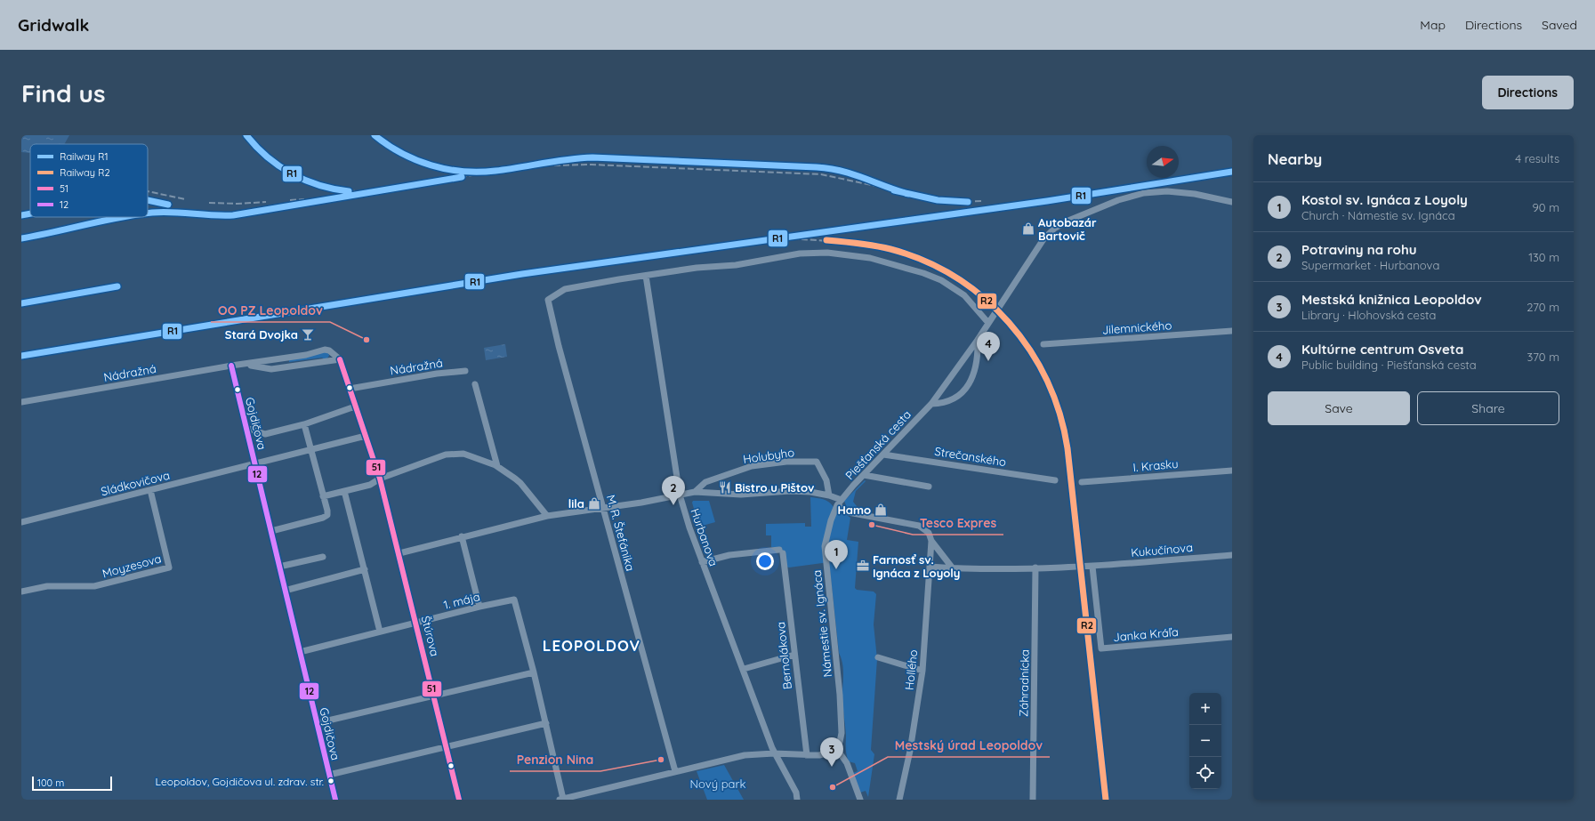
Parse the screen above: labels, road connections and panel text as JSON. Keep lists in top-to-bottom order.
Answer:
{
  "streets": {
    "street": [
      "Jilemnického",
      "Nádražná",
      "Gojdičova",
      "Piešťanská cesta",
      "Holubyho",
      "Strečanského",
      "I. Krasku",
      "Sládkovičova",
      "M. R. Štefánika",
      "Hurbanova",
      "Kukučínova",
      "Moyzesova",
      "1. mája",
      "Námestie sv. Ignáca",
      "Janka Kráľa",
      "Štúrova",
      "Bernolákova",
      "Hollého",
      "Záhradnícka"
    ]
  },
  "crossings": [
    ["Nádražná", "Gojdičova"],
    ["Nádražná", "Štúrova"],
    ["Gojdičova", "Sládkovičova"],
    ["Gojdičova", "1. mája"],
    ["Piešťanská cesta", "Holubyho"],
    ["Piešťanská cesta", "Strečanského"],
    ["Piešťanská cesta", "Námestie sv. Ignáca"],
    ["Holubyho", "M. R. Štefánika"],
    ["Holubyho", "Hurbanova"],
    ["Holubyho", "Námestie sv. Ignáca"],
    ["Holubyho", "Štúrova"],
    ["Holubyho", "Hollého"],
    ["Sládkovičova", "Moyzesova"],
    ["M. R. Štefánika", "Hurbanova"],
    ["Hurbanova", "Bernolákova"],
    ["Kukučínova", "Janka Kráľa"],
    ["Kukučínova", "Záhradnícka"],
    ["1. mája", "Štúrova"]
  ],
  "districts": ["LEOPOLDOV"],
  "parks": ["Nový park"],
  "places": {
    "shop": ["Autobazár Bartovič", "lila", "Hamo"],
    "bar": ["Stará Dvojka"],
    "other": [
      "OO PZ Leopoldov",
      "Tesco Expres",
      "Penzion Nina",
      "Leopoldov, Gojdičova ul. zdrav. str.",
      "Mestský úrad Leopoldov"
    ],
    "restaurant": ["Bistro u Pištov"],
    "office": ["Farnosť sv. Ignáca z Loyoly"]
  },
  "lines": [
    "rail line R1",
    "rail line R2",
    "transit line 51",
    "transit line 12"
  ],
  "legend": [
    "Railway R1",
    "Railway R2",
    "51",
    "12"
  ],
  "scale_bar": "100 m",
  "north": "right",
  "page": {
    "header": "Gridwalk",
    "nav": ["Map", "Directions", "Saved"],
    "buttons": [
      "Directions",
      ["Save", "Share"]
    ],
    "title": "Find us",
    "heading": ["Nearby", "4 results"],
    "list": [
      {
        "mark": "1",
        "name": "Kostol sv. Ignáca z Loyoly",
        "note": "Church · Námestie sv. Ignáca",
        "value": "90 m"
      },
      {
        "mark": "2",
        "name": "Potraviny na rohu",
        "note": "Supermarket · Hurbanova",
        "value": "130 m"
      },
      {
        "mark": "3",
        "name": "Mestská knižnica Leopoldov",
        "note": "Library · Hlohovská cesta",
        "value": "270 m"
      },
      {
        "mark": "4",
        "name": "Kultúrne centrum Osveta",
        "note": "Public building · Piešťanská cesta",
        "value": "370 m"
      }
    ],
    "pins": [
      "4",
      "2",
      "1",
      "3"
    ],
    "map_buttons": ["+", "−"],
    "scale": "100 m"
  }
}
